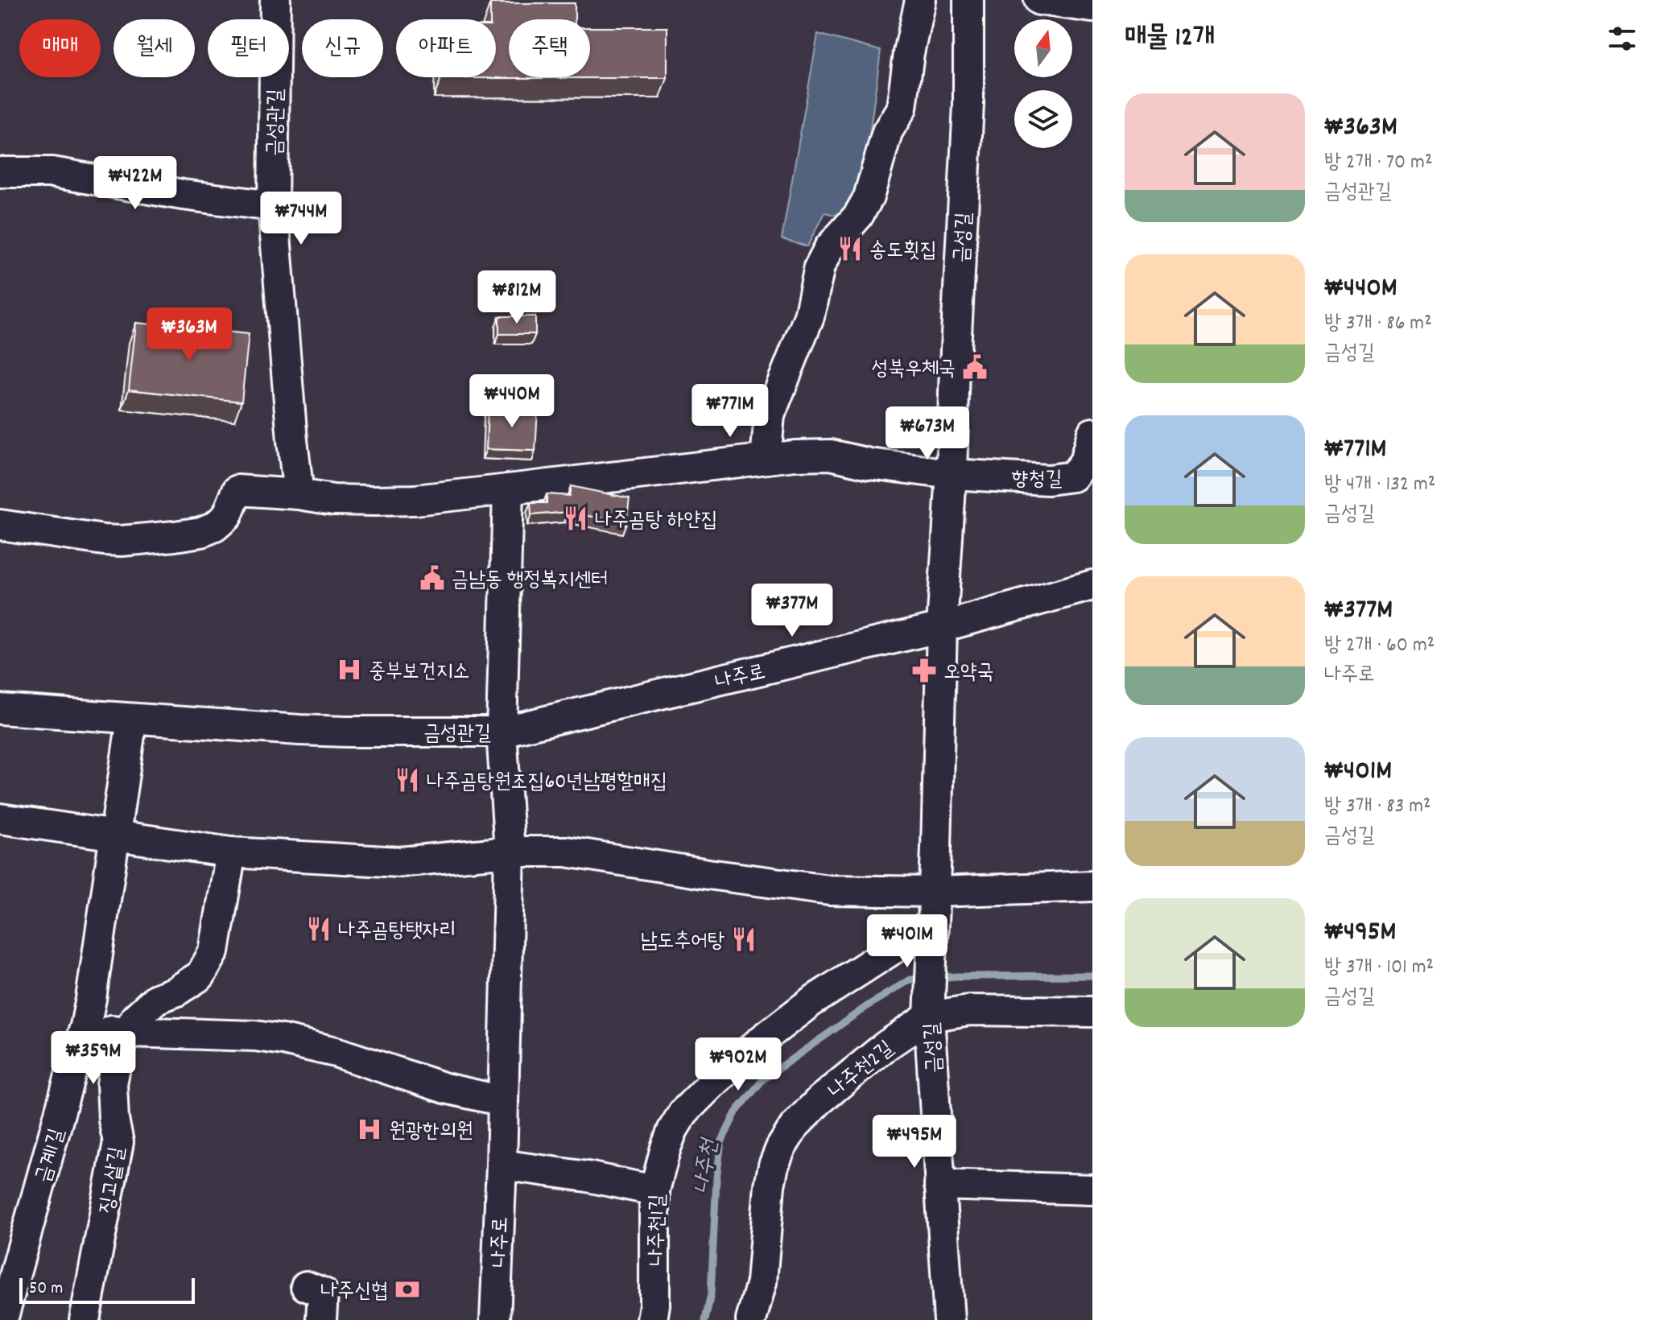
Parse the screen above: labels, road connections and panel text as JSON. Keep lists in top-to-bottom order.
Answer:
{
  "streets": {
    "street": [
      "금성관길",
      "금성길",
      "향청길",
      "나주로",
      "나주천2길",
      "금계1길",
      "징고샅길",
      "나주천1길"
    ]
  },
  "crossings": [
    ["금성관길", "나주로"],
    ["금성길", "향청길"],
    ["금성길", "나주로"],
    ["금성길", "나주천2길"],
    ["금성길", "나주천1길"]
  ],
  "water": ["나주천"],
  "places": {
    "restaurant": [
      "송도횟집",
      "나주곰탕 하얀집",
      "나주곰탕원조집60년남평할매집",
      "나주곰탕탯자리",
      "남도추어탕"
    ],
    "public building": ["성북우체국", "금남동 행정복지센터"],
    "hospital": ["중부보건지소", "원광한의원"],
    "pharmacy": ["오약국"],
    "bank": ["나주신협"]
  },
  "scale_bar": "50 m",
  "north": "top",
  "page": {
    "heading": "매물 12개",
    "chip": [
      "매매",
      "월세",
      "필터",
      "신규",
      "아파트",
      "주택"
    ],
    "list": [
      {
        "name": "₩363M",
        "note": "방 2개 · 70 m² · 금성관길"
      },
      {
        "name": "₩440M",
        "note": "방 3개 · 86 m² · 금성길"
      },
      {
        "name": "₩771M",
        "note": "방 4개 · 132 m² · 금성길"
      },
      {
        "name": "₩377M",
        "note": "방 2개 · 60 m² · 나주로"
      },
      {
        "name": "₩401M",
        "note": "방 3개 · 83 m² · 금성길"
      },
      {
        "name": "₩495M",
        "note": "방 3개 · 101 m² · 금성길"
      }
    ],
    "price": [
      "₩422M",
      "₩744M",
      "₩812M",
      "₩363M",
      "₩440M",
      "₩771M",
      "₩673M",
      "₩377M",
      "₩401M",
      "₩359M",
      "₩902M",
      "₩495M"
    ],
    "scale": "50 m"
  }
}
